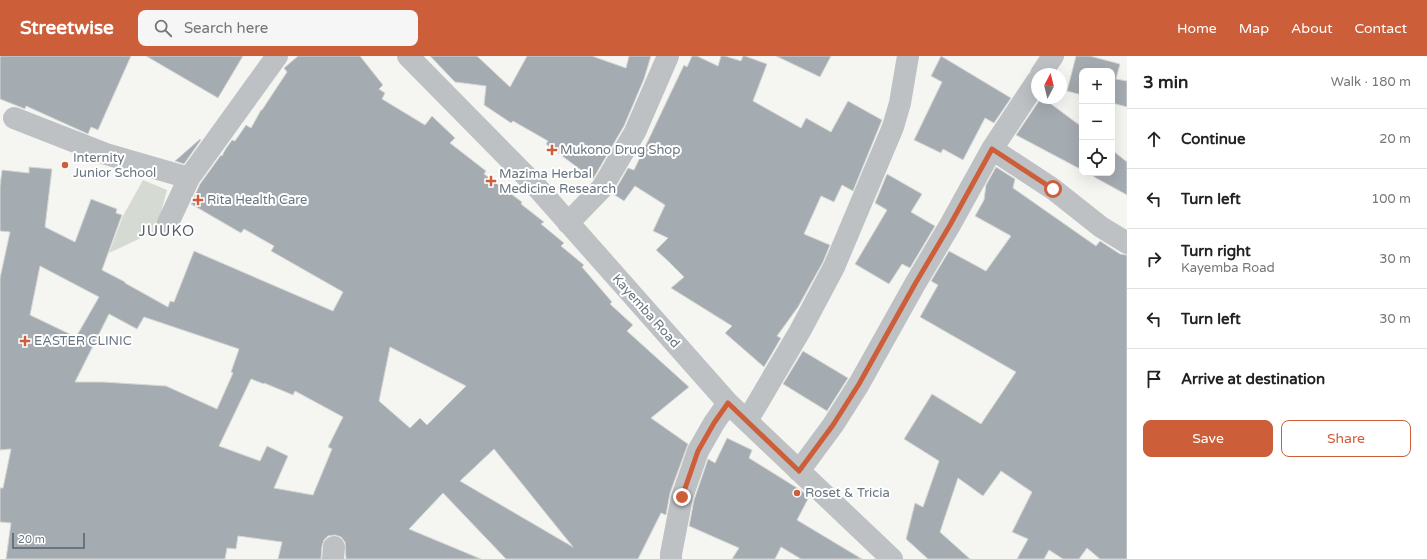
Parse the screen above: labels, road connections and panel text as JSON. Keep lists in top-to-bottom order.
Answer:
{
  "streets": {
    "street": ["Kayemba Road"]
  },
  "districts": ["JUUKO"],
  "places": {
    "health": [
      "Mukono Drug Shop",
      "Mazima Herbal Medicine Research",
      "Rita Health Care",
      "EASTER CLINIC"
    ],
    "other": ["Internity Junior School", "Roset & Tricia"]
  },
  "scale_bar": "20 m",
  "north": "top",
  "page": {
    "header": "Streetwise",
    "search": "Search here",
    "nav": [
      "Home",
      "Map",
      "About",
      "Contact"
    ],
    "heading": ["3 min", "Walk · 180 m"],
    "map_buttons": ["+", "−"],
    "list": [
      ["Continue", "20 m"],
      ["Turn left", "100 m"],
      ["Turn right", "Kayemba Road", "30 m"],
      ["Turn left", "30 m"],
      "Arrive at destination"
    ],
    "buttons": ["Save", "Share"],
    "scale": "20 m"
  }
}
